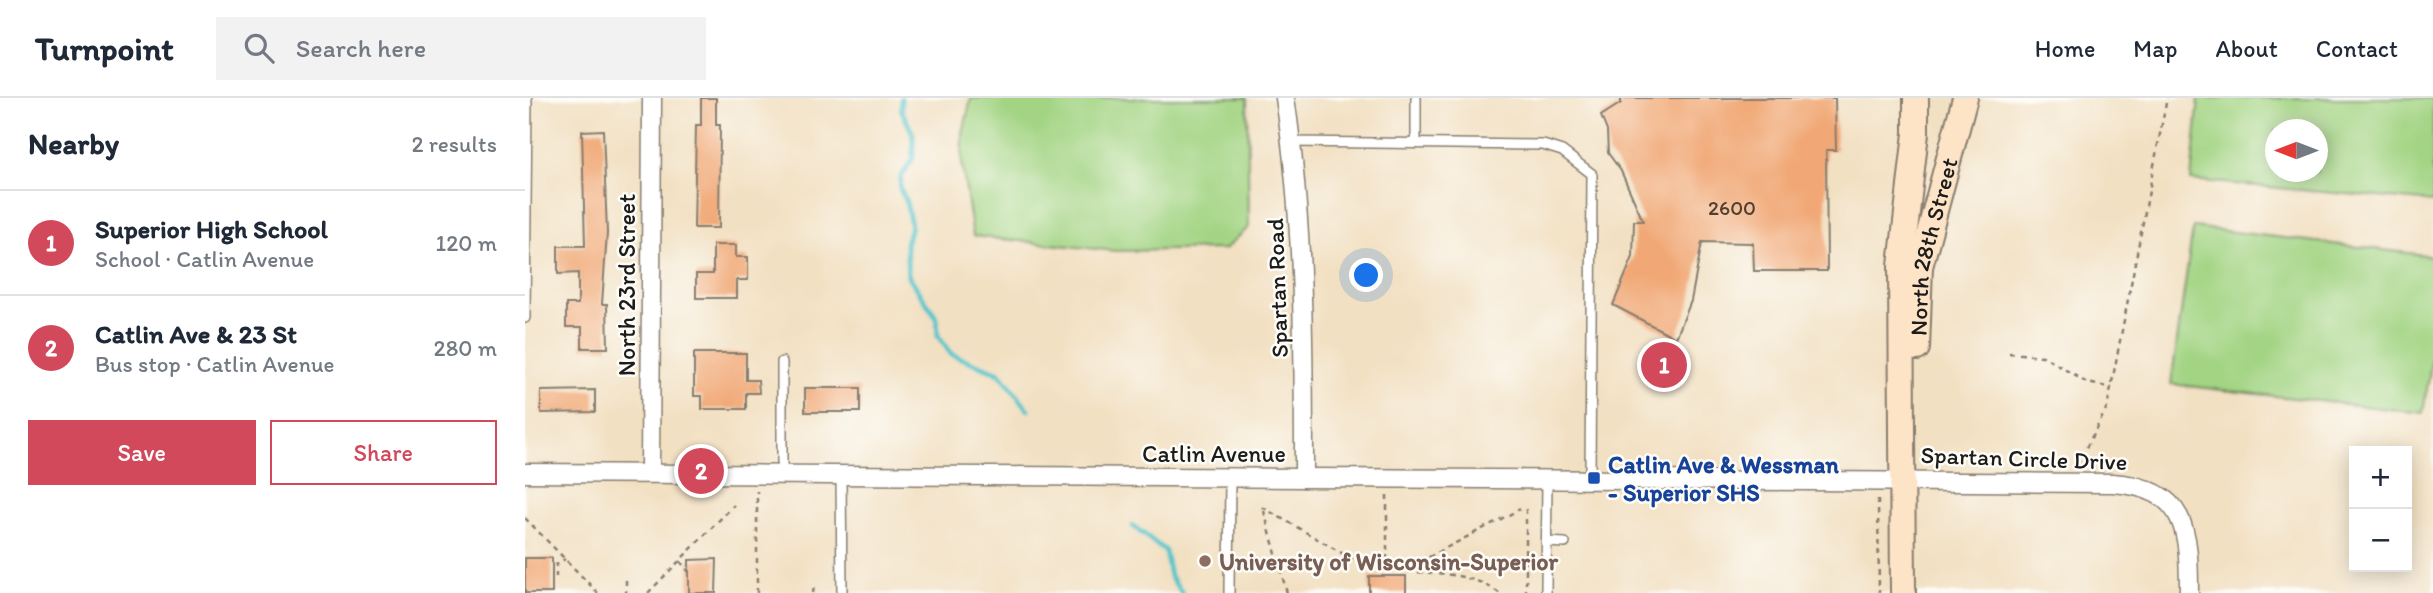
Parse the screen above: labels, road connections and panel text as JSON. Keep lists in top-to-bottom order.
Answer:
{
  "streets": {
    "main road": ["North 28th Street"],
    "street": [
      "North 23rd Street",
      "Spartan Road",
      "Catlin Avenue",
      "Spartan Circle Drive"
    ]
  },
  "crossings": [
    ["North 28th Street", "Catlin Avenue"],
    ["North 28th Street", "Spartan Circle Drive"],
    ["North 23rd Street", "Catlin Avenue"],
    ["Spartan Road", "Catlin Avenue"],
    ["Catlin Avenue", "Spartan Circle Drive"]
  ],
  "places": {
    "transit": ["Catlin Ave & Wessman - Superior SHS"],
    "other": ["University of Wisconsin-Superior"]
  },
  "house_numbers": ["2600"],
  "north": "left",
  "page": {
    "header": "Turnpoint",
    "search": "Search here",
    "nav": [
      "Home",
      "Map",
      "About",
      "Contact"
    ],
    "heading": ["Nearby", "2 results"],
    "list": [
      {
        "mark": "1",
        "name": "Superior High School",
        "note": "School · Catlin Avenue",
        "value": "120 m"
      },
      {
        "mark": "2",
        "name": "Catlin Ave & 23 St",
        "note": "Bus stop · Catlin Avenue",
        "value": "280 m"
      }
    ],
    "pins": ["1", "2"],
    "buttons": ["Save", "Share"],
    "map_buttons": ["+", "−"]
  }
}
